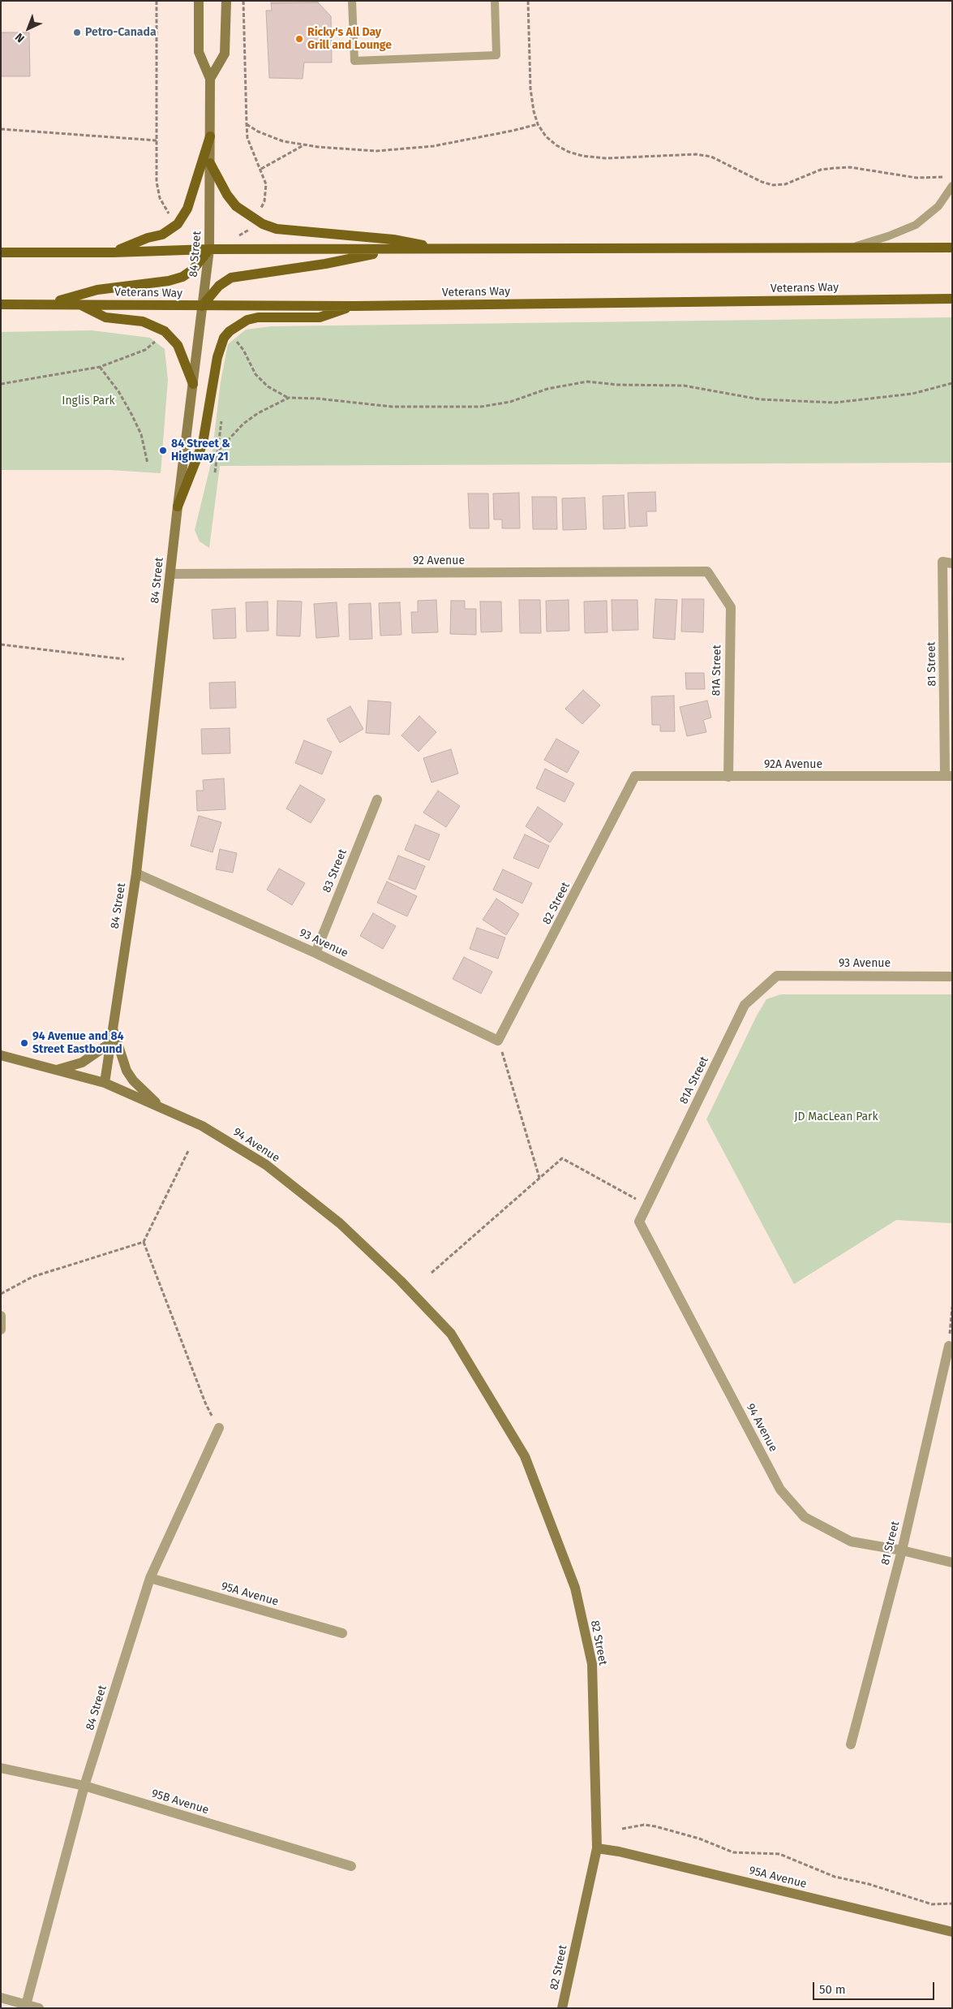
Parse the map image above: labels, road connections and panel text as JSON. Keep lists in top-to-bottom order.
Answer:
{
  "streets": {
    "main road": ["Veterans Way"],
    "street": [
      "84 Street",
      "92 Avenue",
      "81 Street",
      "81A Street",
      "92A Avenue",
      "83 Street",
      "82 Street",
      "93 Avenue",
      "94 Avenue",
      "95A Avenue",
      "95B Avenue"
    ]
  },
  "crossings": [
    ["84 Street", "Veterans Way"],
    ["84 Street", "92 Avenue"],
    ["84 Street", "93 Avenue"],
    ["84 Street", "94 Avenue"],
    ["84 Street", "95A Avenue"],
    ["84 Street", "95B Avenue"],
    ["92 Avenue", "81A Street"],
    ["81 Street", "92A Avenue"],
    ["81 Street", "94 Avenue"],
    ["81A Street", "92A Avenue"],
    ["81A Street", "93 Avenue"],
    ["81A Street", "94 Avenue"],
    ["92A Avenue", "82 Street"],
    ["83 Street", "93 Avenue"],
    ["82 Street", "93 Avenue"],
    ["82 Street", "94 Avenue"],
    ["82 Street", "95A Avenue"]
  ],
  "parks": ["Inglis Park", "JD MacLean Park"],
  "places": [
    "Petro-Canada",
    "Ricky's All Day Grill and Lounge",
    "84 Street & Highway 21",
    "94 Avenue and 84 Street Eastbound"
  ],
  "scale_bar": "50 m",
  "north": "bottom left"
}
